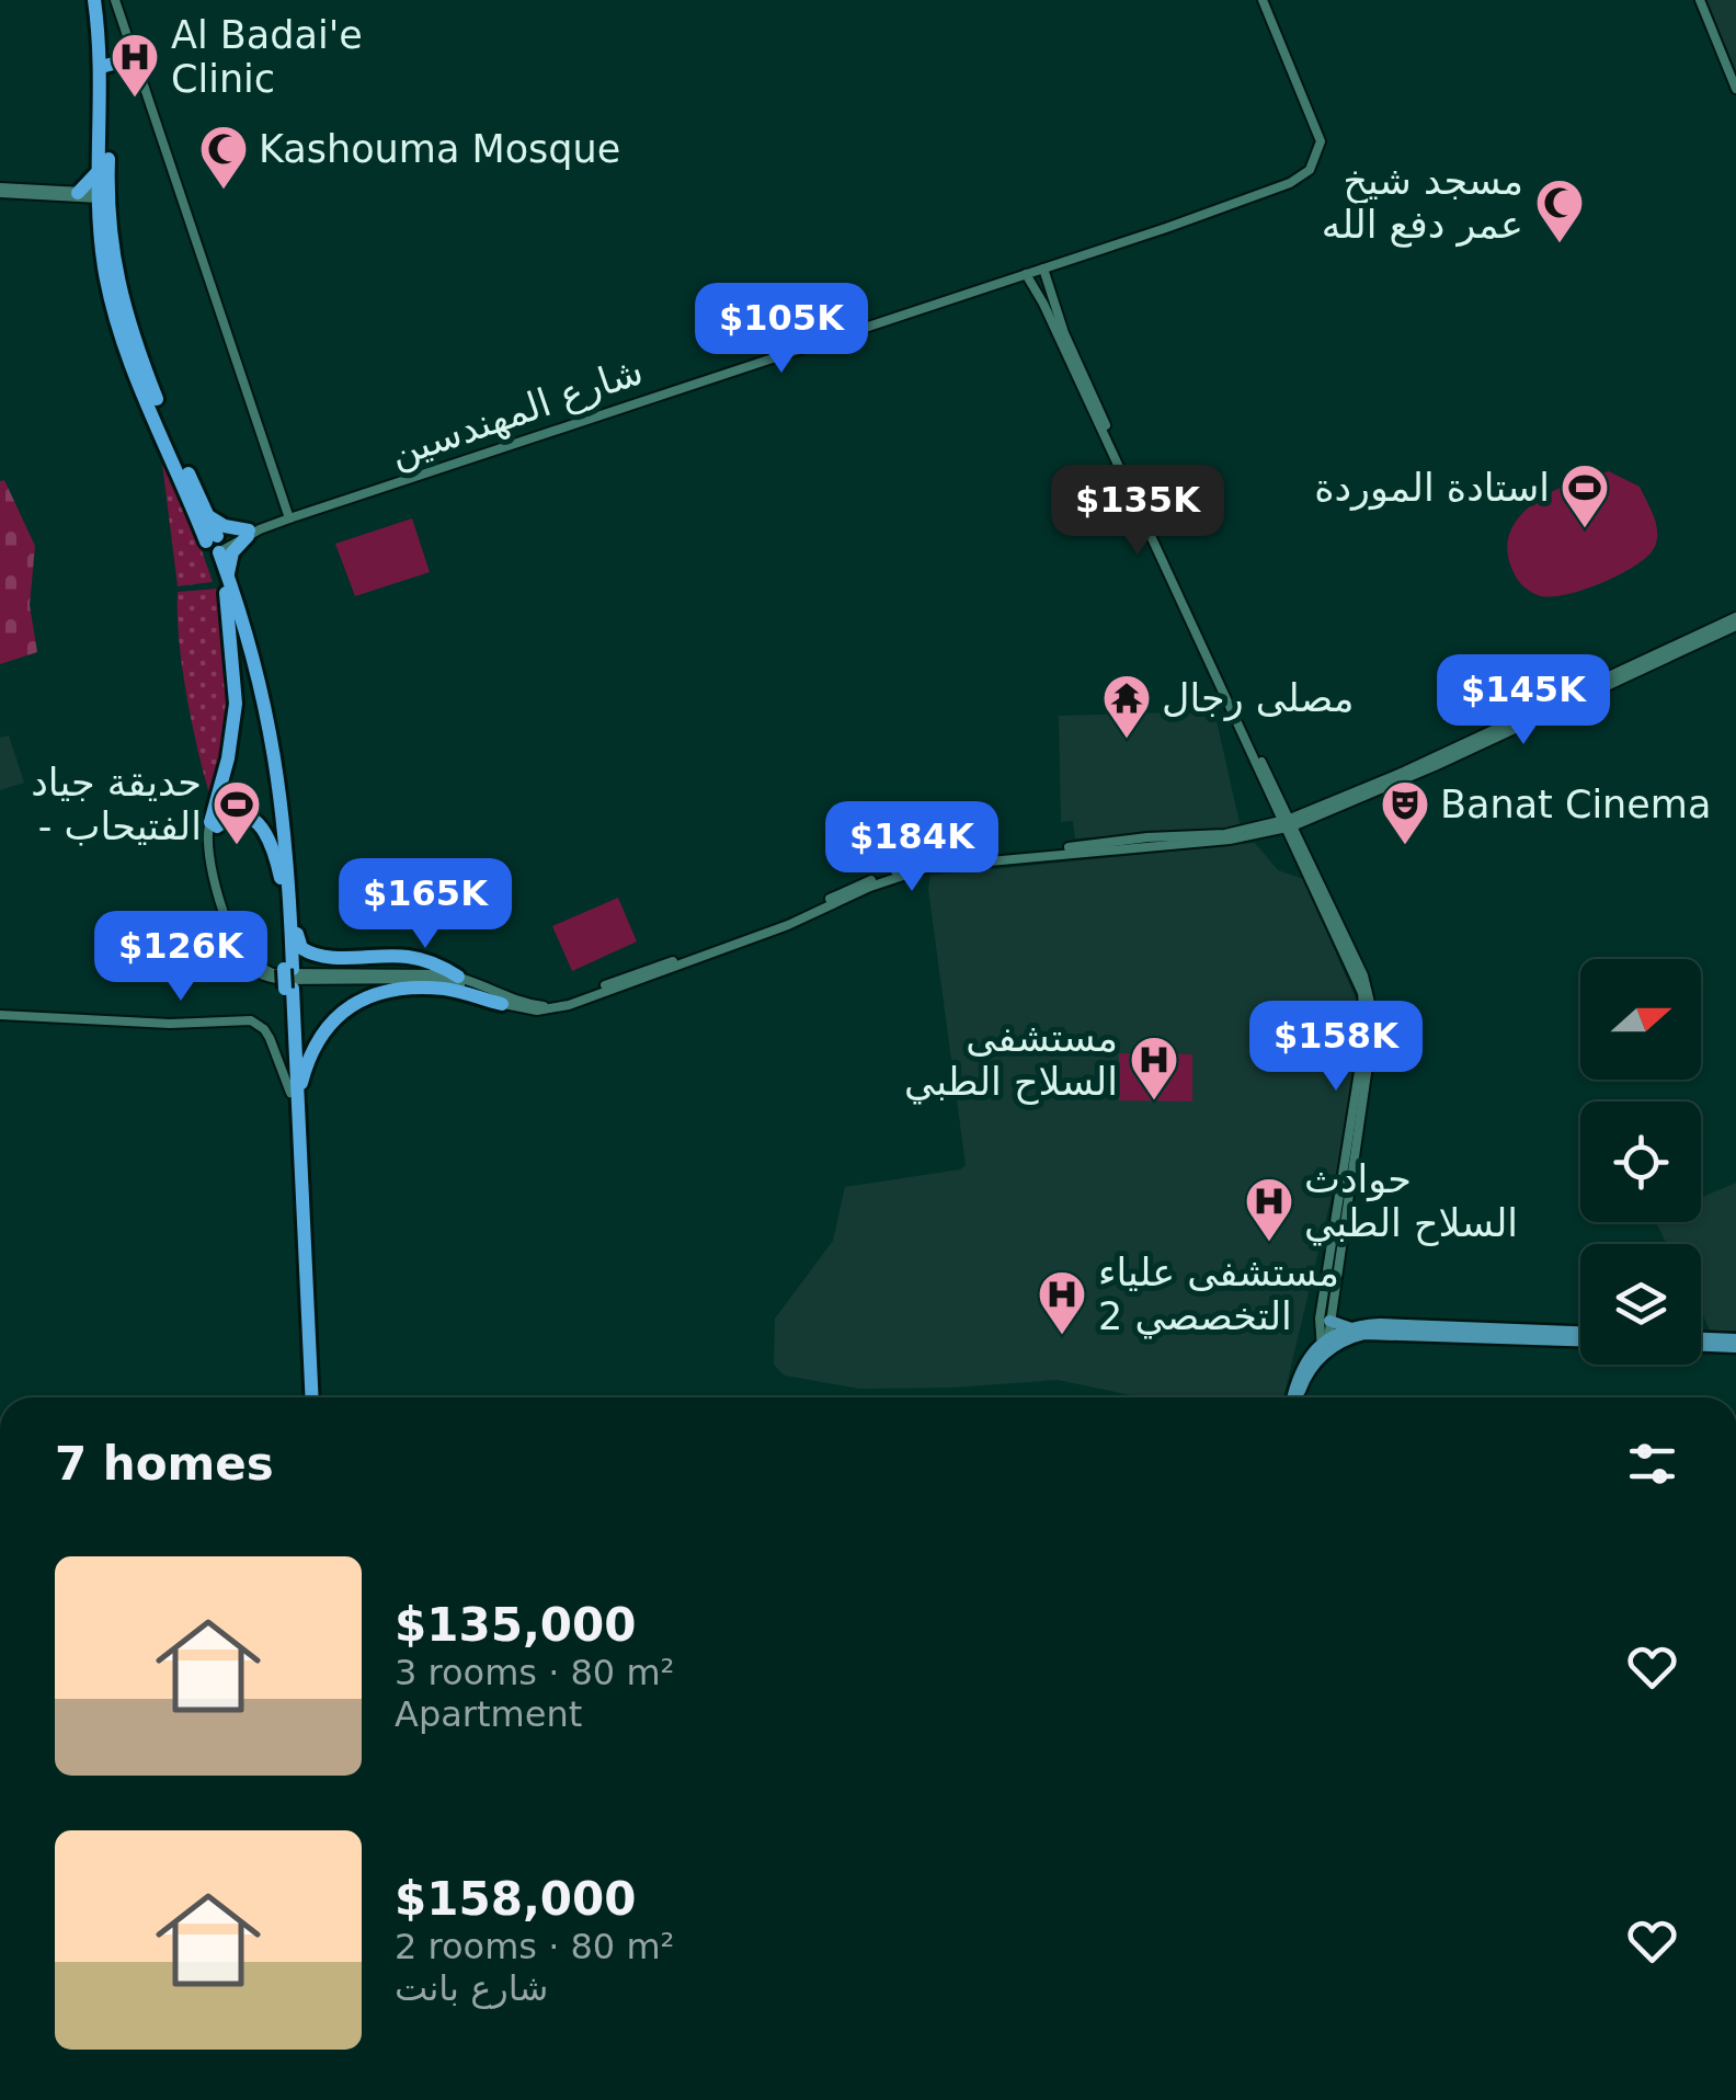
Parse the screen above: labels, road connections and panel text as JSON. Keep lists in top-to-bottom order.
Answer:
{
  "streets": {
    "main road": ["شارع المهندسين"]
  },
  "places": {
    "hospital": [
      "Al Badai'e Clinic",
      "مستشفى السلاح الطبي",
      "حوادث السلاح الطبي",
      "مستشفى علياء التخصصي 2"
    ],
    "mosque": ["Kashouma Mosque", "مسجد شيخ عمر دفع الله"],
    "sports": ["استادة الموردة", "حديقة جياد - الفتيحاب"],
    "temple": ["مصلى رجال"],
    "theatre": ["Banat Cinema"]
  },
  "north": "right",
  "page": {
    "price": [
      "$105K",
      "$135K",
      "$145K",
      "$184K",
      "$165K",
      "$126K",
      "$158K"
    ],
    "heading": "7 homes",
    "list": [
      {
        "name": "$135,000",
        "note": "3 rooms · 80 m² · Apartment"
      },
      {
        "name": "$158,000",
        "note": "2 rooms · 80 m² · شارع بانت"
      }
    ]
  }
}
